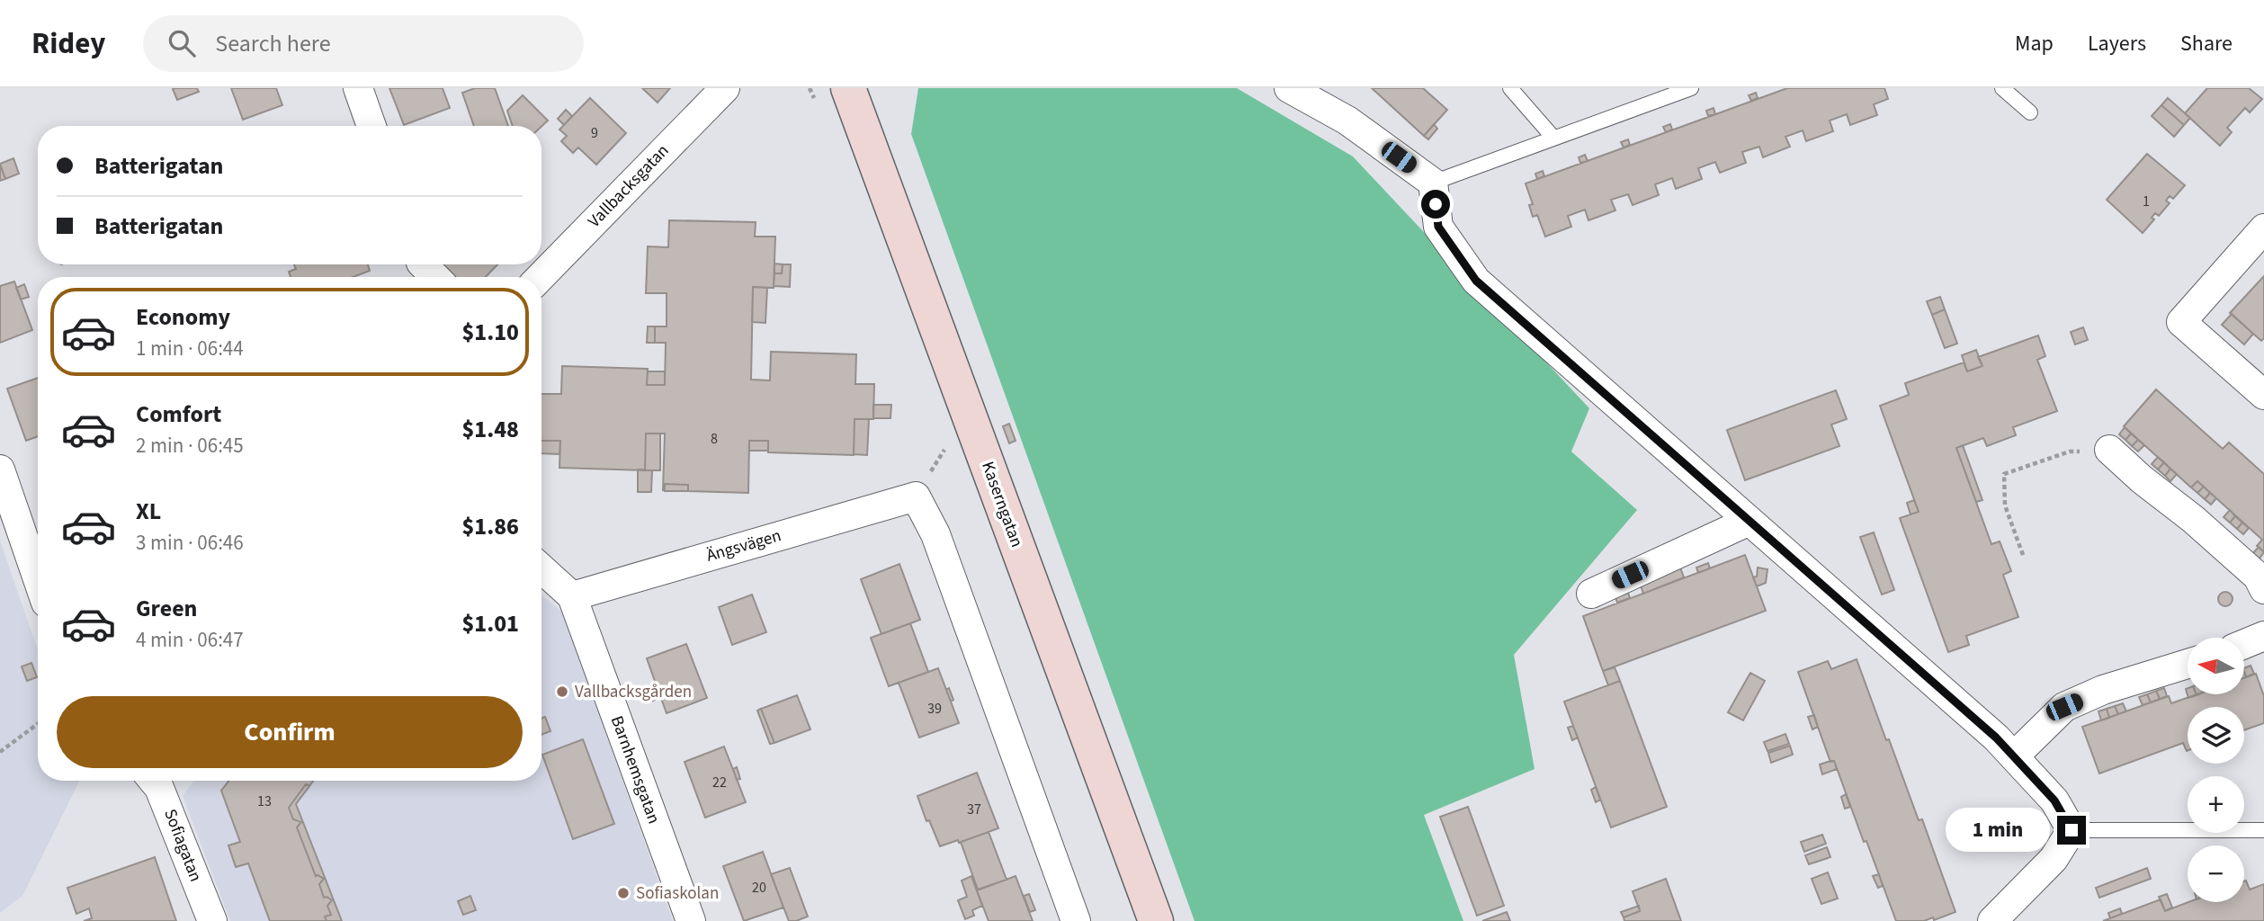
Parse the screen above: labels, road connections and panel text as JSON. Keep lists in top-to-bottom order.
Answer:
{
  "streets": {
    "main road": ["Kaserngatan"],
    "street": [
      "Vallbacksgatan",
      "Ängsvägen",
      "Barnhemsgatan",
      "Sofiagatan"
    ]
  },
  "crossings": [
    ["Ängsvägen", "Barnhemsgatan"]
  ],
  "places": ["Vallbacksgården", "Sofiaskolan"],
  "house_numbers": [
    "9",
    "1",
    "8",
    "39",
    "22",
    "13",
    "37",
    "20"
  ],
  "north": "left",
  "page": {
    "header": "Ridey",
    "search": "Search here",
    "nav": ["Map", "Layers", "Share"],
    "banner": ["Batterigatan", "Batterigatan"],
    "list": [
      {
        "name": "Economy",
        "note": "1 min · 06:44",
        "value": "$1.10"
      },
      {
        "name": "Comfort",
        "note": "2 min · 06:45",
        "value": "$1.48"
      },
      {
        "name": "XL",
        "note": "3 min · 06:46",
        "value": "$1.86"
      },
      {
        "name": "Green",
        "note": "4 min · 06:47",
        "value": "$1.01"
      }
    ],
    "map_buttons": ["+", "−"],
    "buttons": "Confirm",
    "bubble": "1 min"
  }
}
